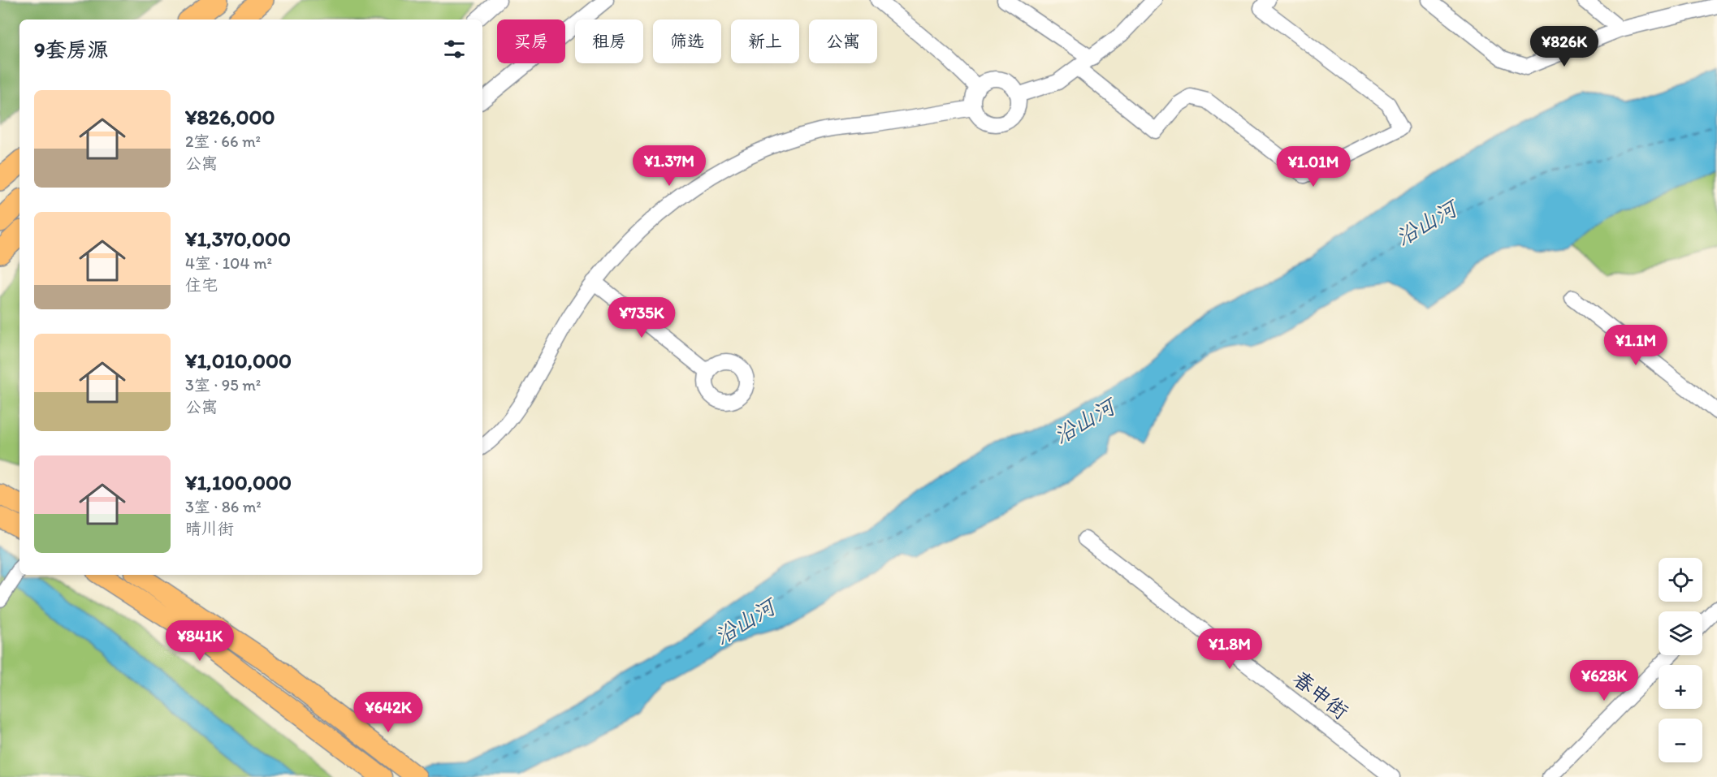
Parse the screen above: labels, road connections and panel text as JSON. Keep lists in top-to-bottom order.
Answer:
{
  "streets": {
    "street": ["春申街"]
  },
  "water": ["沿山河"],
  "page": {
    "chip": [
      "买房",
      "租房",
      "筛选",
      "新上",
      "公寓"
    ],
    "heading": "9套房源",
    "price": [
      "¥826K",
      "¥1.37M",
      "¥1.01M",
      "¥735K",
      "¥1.1M",
      "¥841K",
      "¥1.8M",
      "¥628K",
      "¥642K"
    ],
    "list": [
      {
        "name": "¥826,000",
        "note": "2室 · 66 m² · 公寓"
      },
      {
        "name": "¥1,370,000",
        "note": "4室 · 104 m² · 住宅"
      },
      {
        "name": "¥1,010,000",
        "note": "3室 · 95 m² · 公寓"
      },
      {
        "name": "¥1,100,000",
        "note": "3室 · 86 m² · 晴川街"
      }
    ],
    "map_buttons": ["+", "−"]
  }
}
